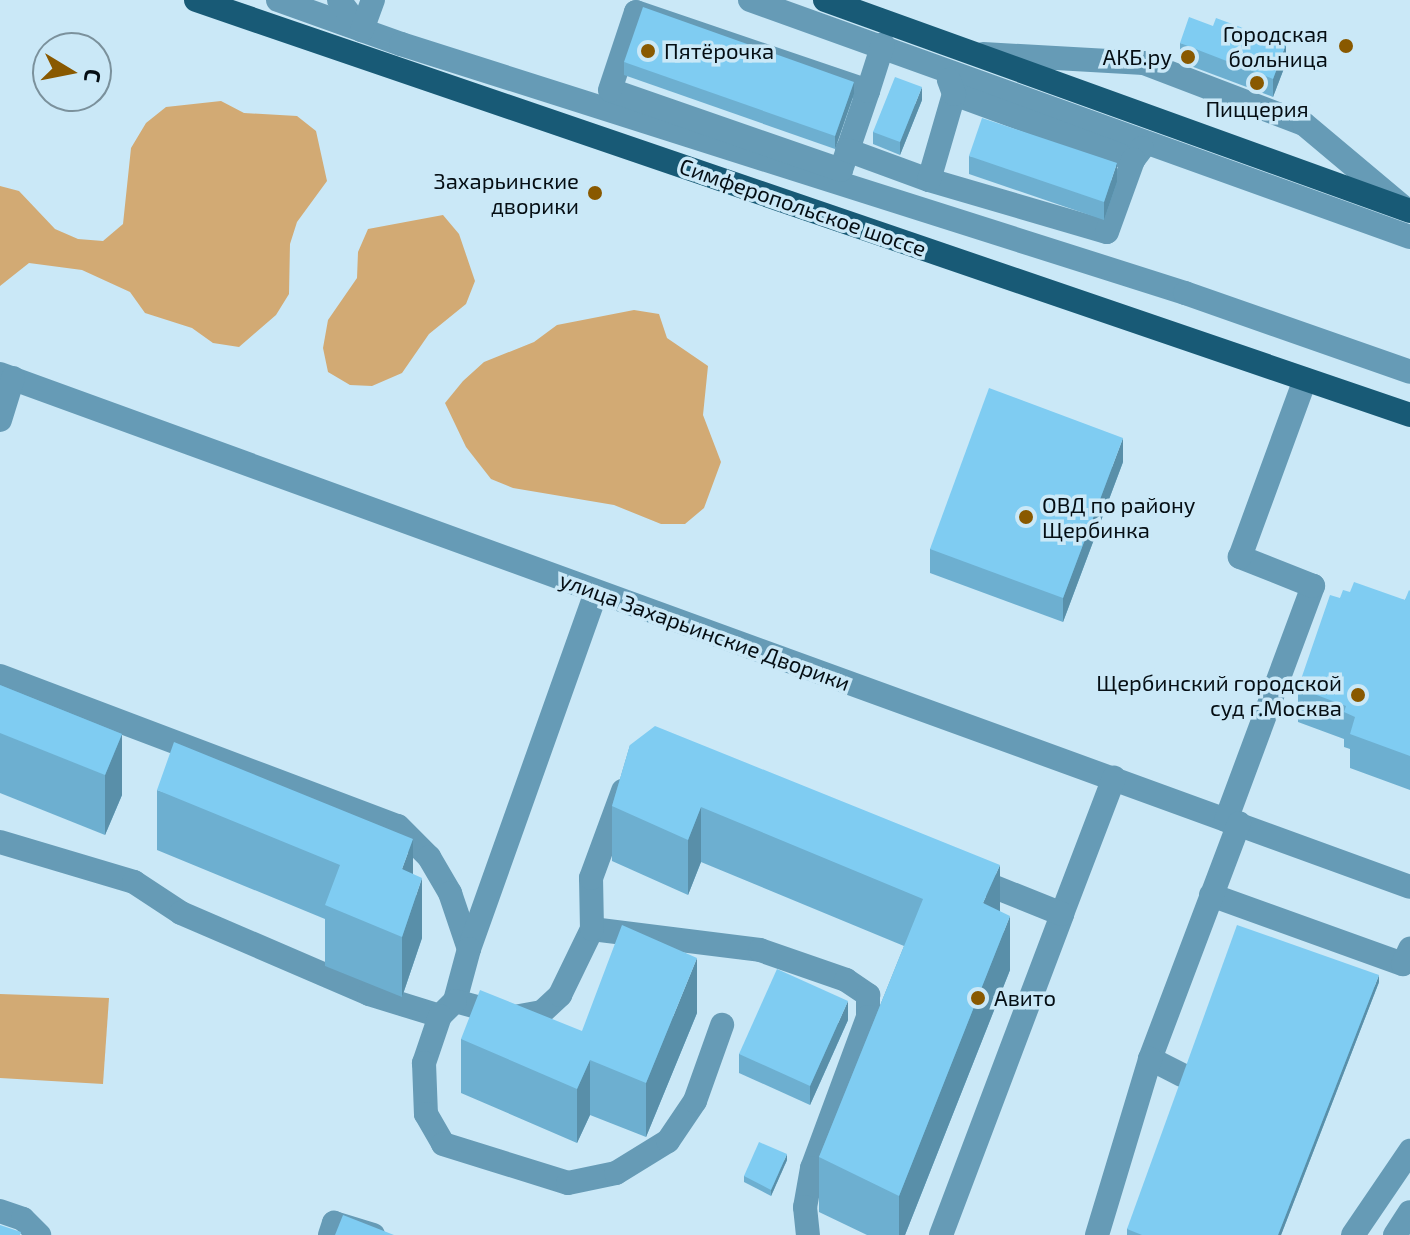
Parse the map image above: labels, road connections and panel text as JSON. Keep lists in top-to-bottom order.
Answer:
{
  "streets": {
    "main road": ["Симферопольское шоссе"],
    "street": ["улица Захарьинские Дворики"]
  },
  "places": [
    "Городская больница",
    "Пятёрочка",
    "АКБ.ру",
    "Пиццерия",
    "Захарьинские дворики",
    "ОВД по району Щербинка",
    "Щербинский городской суд г.Москва",
    "Авито"
  ],
  "north": "right"
}
